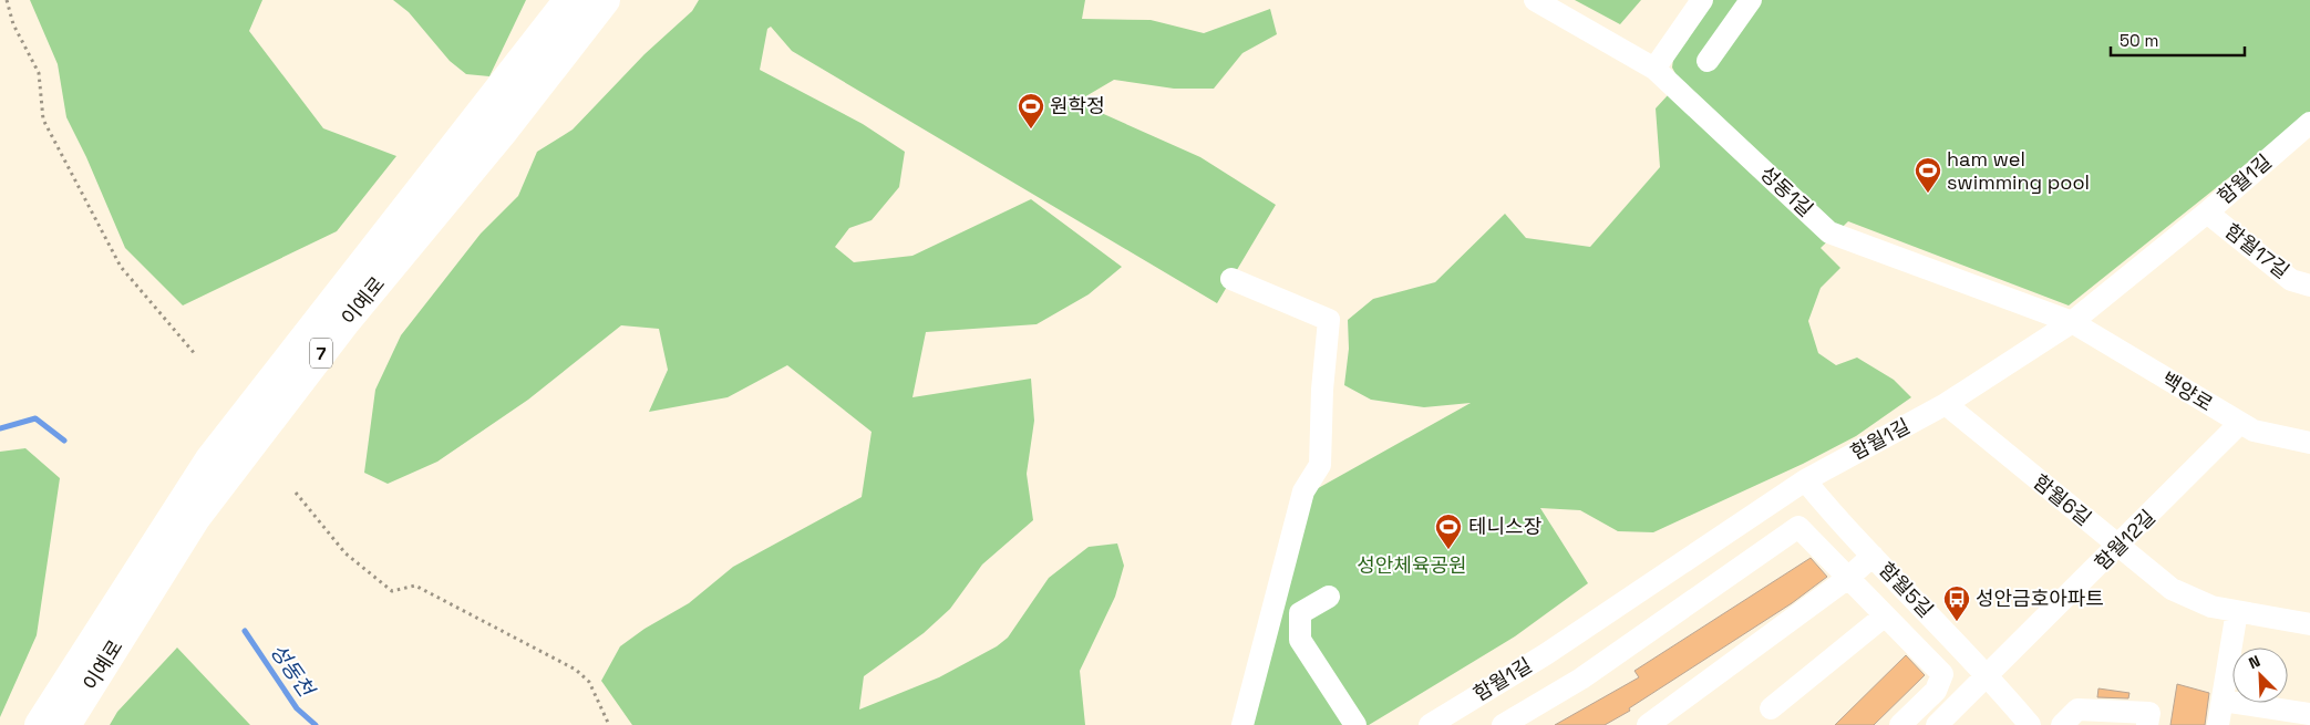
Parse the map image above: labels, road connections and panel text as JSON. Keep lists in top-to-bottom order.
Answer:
{
  "streets": {
    "highway": ["이예로", "7"],
    "street": [
      "함월1길",
      "성동1길",
      "함월17길",
      "백양로",
      "함월6길",
      "함월12길",
      "함월5길"
    ]
  },
  "crossings": [
    ["함월1길", "성동1길"],
    ["함월1길", "함월17길"],
    ["함월1길", "백양로"],
    ["함월1길", "함월6길"],
    ["함월1길", "함월5길"],
    ["성동1길", "백양로"],
    ["백양로", "함월12길"],
    ["함월6길", "함월12길"],
    ["함월12길", "함월5길"]
  ],
  "water": ["성동천"],
  "parks": ["성안체육공원"],
  "places": {
    "sports": ["원학정", "ham wel swimming pool", "테니스장"],
    "bus stop": ["성안금호아파트"]
  },
  "scale_bar": "50 m",
  "north": "top left"
}
